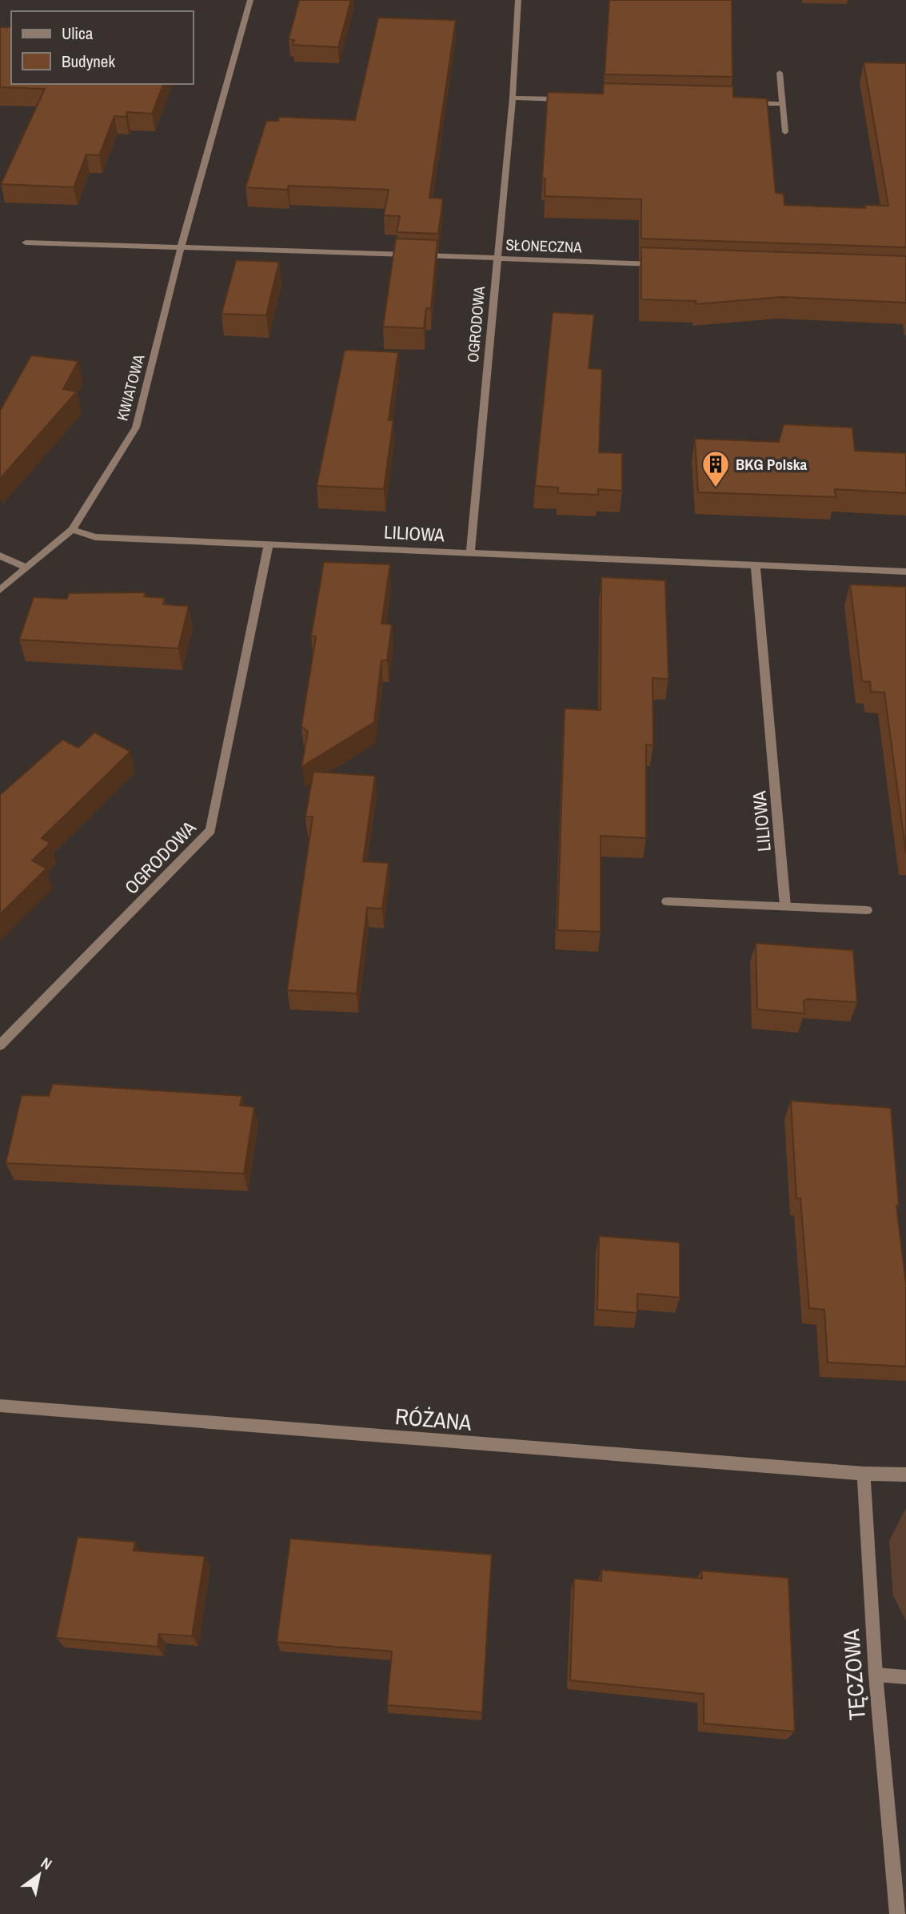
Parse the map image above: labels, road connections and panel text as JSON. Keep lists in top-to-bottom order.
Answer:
{
  "streets": {
    "street": [
      "SŁONECZNA",
      "OGRODOWA",
      "KWIATOWA",
      "LILIOWA",
      "RÓŻANA",
      "TĘCZOWA"
    ]
  },
  "crossings": [
    ["SŁONECZNA", "OGRODOWA"],
    ["SŁONECZNA", "KWIATOWA"],
    ["OGRODOWA", "LILIOWA"],
    ["KWIATOWA", "LILIOWA"],
    ["RÓŻANA", "TĘCZOWA"]
  ],
  "places": {
    "building": ["BKG Polska"]
  },
  "legend": ["Ulica", "Budynek"],
  "north": "top right"
}
